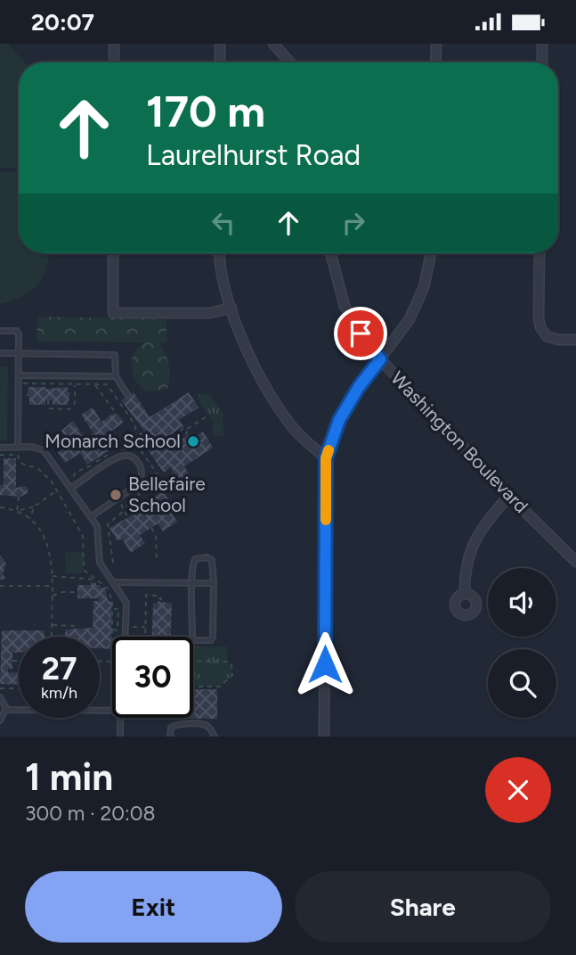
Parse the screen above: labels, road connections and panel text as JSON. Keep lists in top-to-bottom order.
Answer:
{
  "streets": {
    "street": ["Washington Boulevard"]
  },
  "places": ["Monarch School", "Bellefaire School"],
  "page": {
    "status": "20:07",
    "turn": ["170 m", "Laurelhurst Road"],
    "speed": "27 km/h",
    "limit": "30",
    "heading": ["1 min", "300 m · 20:08"],
    "buttons": ["Exit", "Share"]
  }
}
